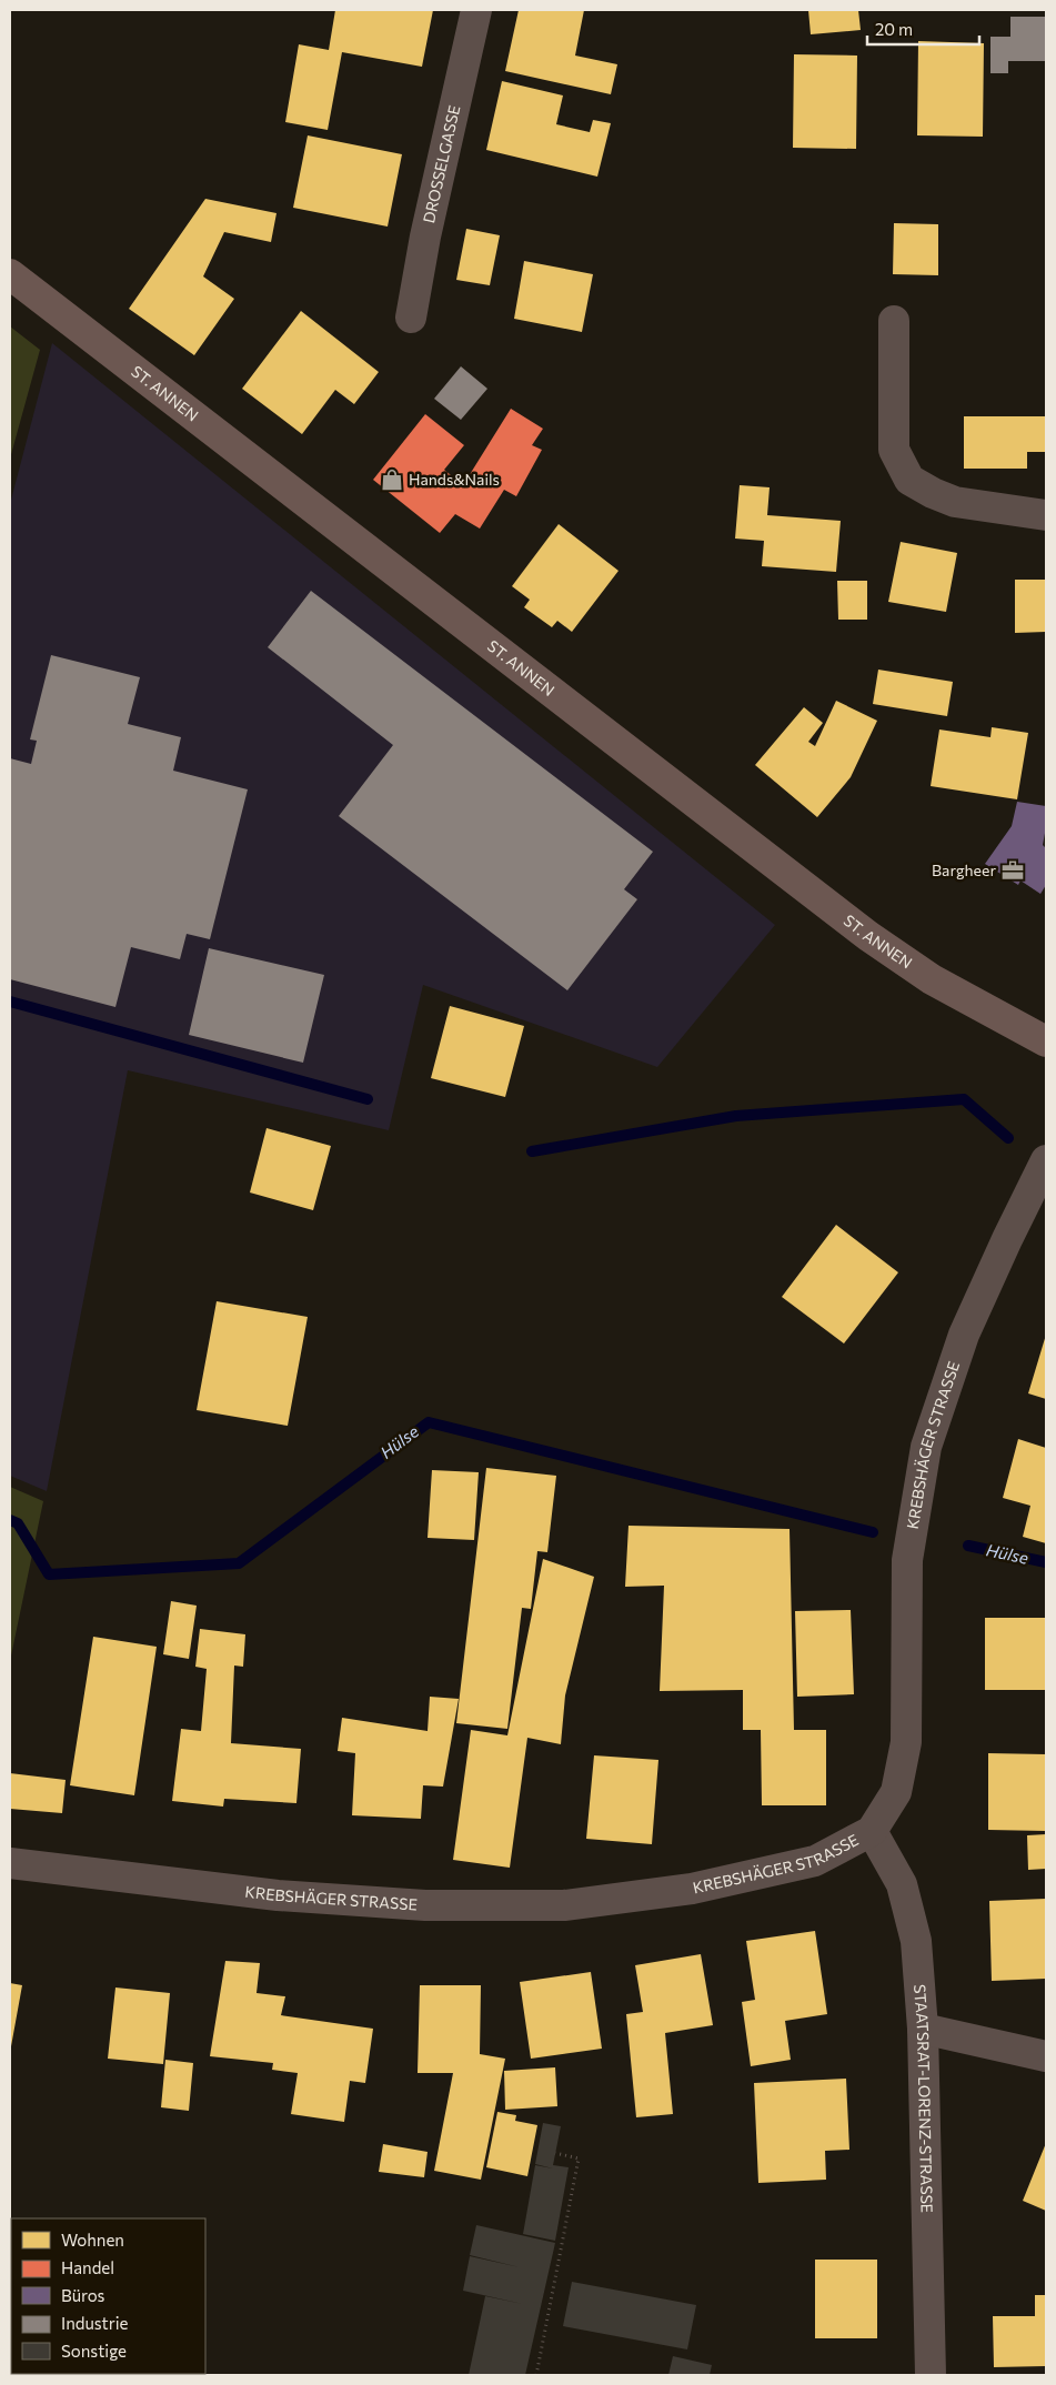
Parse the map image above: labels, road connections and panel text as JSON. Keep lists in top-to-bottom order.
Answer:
{
  "streets": {
    "main road": ["ST. ANNEN"],
    "street": ["DROSSELGASSE", "KREBSHÄGER STRASSE", "STAATSRAT-LORENZ-STRASSE"]
  },
  "crossings": [
    ["KREBSHÄGER STRASSE", "STAATSRAT-LORENZ-STRASSE"]
  ],
  "water": ["Hülse"],
  "places": {
    "shop": ["Hands&Nails"],
    "office": ["Bargheer"]
  },
  "legend": [
    "Wohnen",
    "Handel",
    "Büros",
    "Industrie",
    "Sonstige"
  ],
  "scale_bar": "20 m"
}
